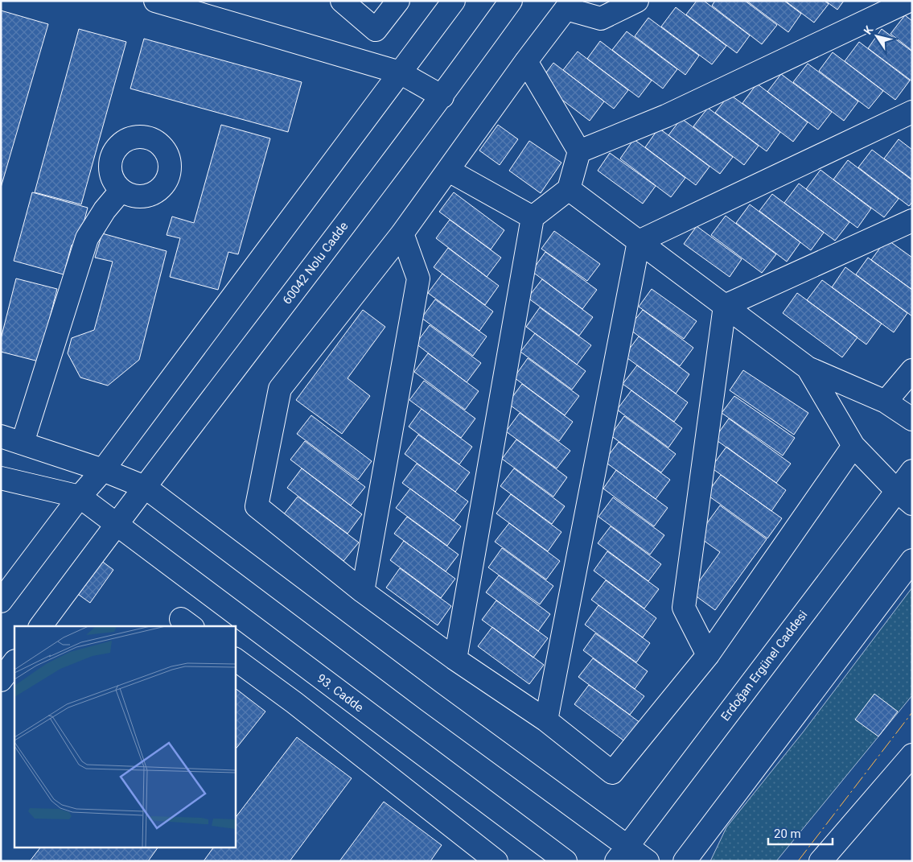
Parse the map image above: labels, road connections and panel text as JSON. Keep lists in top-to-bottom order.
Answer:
{
  "streets": {
    "street": ["60042 Nolu Cadde", "Erdoğan Ergünel Caddesi", "93. Cadde"]
  },
  "crossings": [
    ["60042 Nolu Cadde", "93. Cadde"]
  ],
  "scale_bar": "20 m",
  "north": "top left"
}
